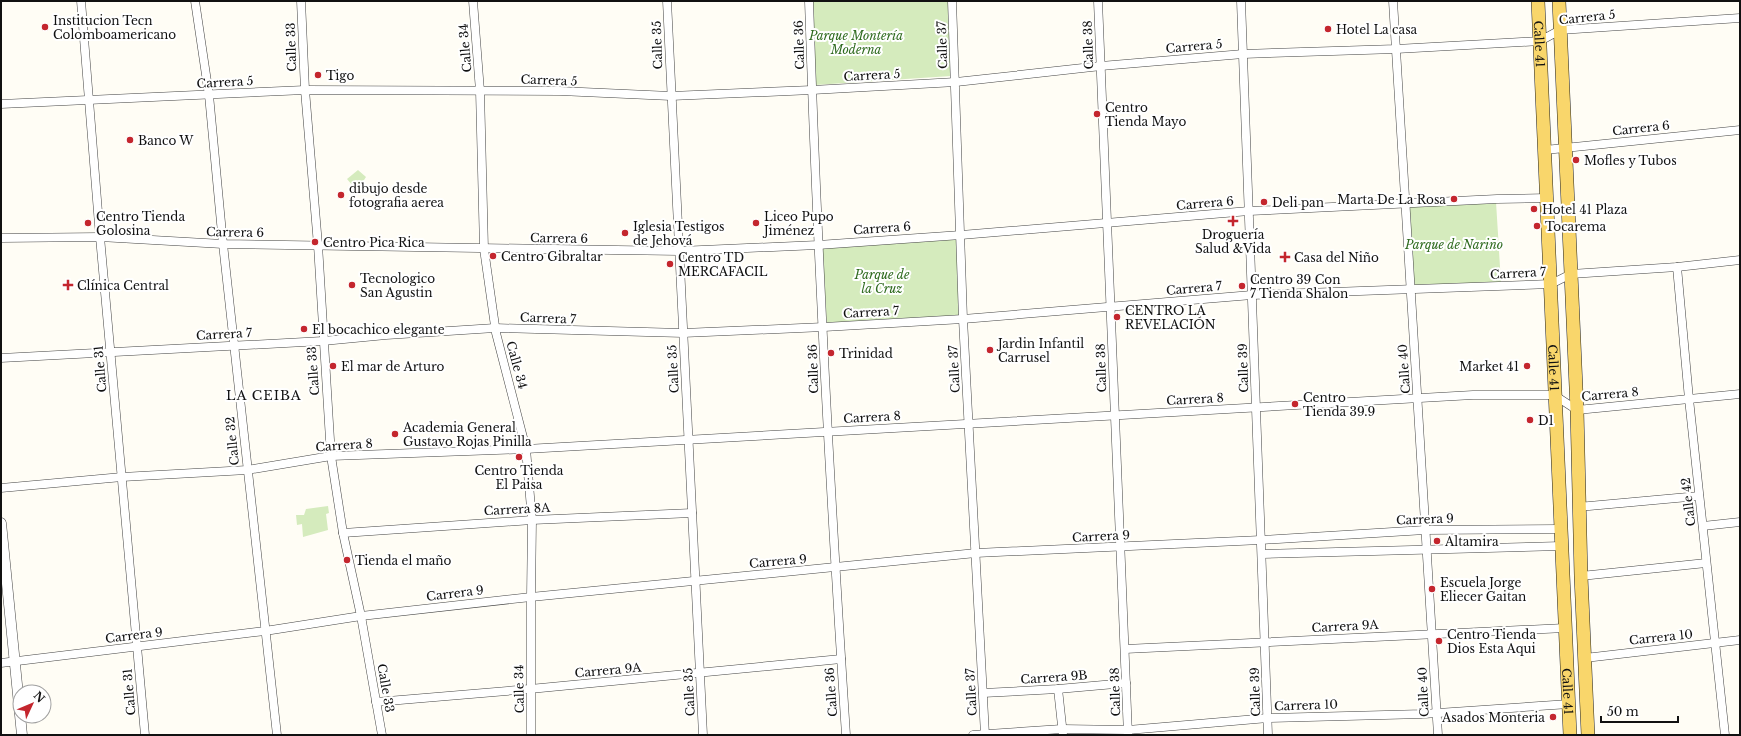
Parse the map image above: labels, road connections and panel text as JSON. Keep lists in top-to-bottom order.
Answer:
{
  "streets": {
    "main road": ["Calle 41"],
    "street": [
      "Carrera 5",
      "Calle 35",
      "Calle 36",
      "Calle 37",
      "Calle 38",
      "Calle 33",
      "Calle 34",
      "Carrera 6",
      "Carrera 7",
      "Calle 39",
      "Calle 31",
      "Calle 40",
      "Carrera 8",
      "Calle 32",
      "Calle 42",
      "Carrera 8A",
      "Carrera 9",
      "Carrera 9A",
      "Carrera 10",
      "Carrera 9B"
    ]
  },
  "crossings": [
    ["Carrera 5", "Calle 41"],
    ["Carrera 5", "Calle 35"],
    ["Carrera 5", "Calle 36"],
    ["Carrera 5", "Calle 37"],
    ["Carrera 5", "Calle 38"],
    ["Carrera 5", "Calle 33"],
    ["Carrera 5", "Calle 34"],
    ["Carrera 5", "Calle 39"],
    ["Carrera 5", "Calle 31"],
    ["Carrera 5", "Calle 40"],
    ["Carrera 5", "Calle 32"],
    ["Calle 41", "Carrera 6"],
    ["Calle 41", "Carrera 7"],
    ["Calle 41", "Carrera 8"],
    ["Calle 41", "Carrera 9"],
    ["Calle 41", "Carrera 9A"],
    ["Calle 41", "Carrera 10"],
    ["Calle 35", "Carrera 6"],
    ["Calle 35", "Carrera 7"],
    ["Calle 35", "Carrera 8"],
    ["Calle 35", "Carrera 8A"],
    ["Calle 35", "Carrera 9"],
    ["Calle 35", "Carrera 9A"],
    ["Calle 36", "Carrera 6"],
    ["Calle 36", "Carrera 7"],
    ["Calle 36", "Carrera 8"],
    ["Calle 36", "Carrera 9"],
    ["Calle 36", "Carrera 9A"],
    ["Calle 37", "Carrera 6"],
    ["Calle 37", "Carrera 7"],
    ["Calle 37", "Carrera 8"],
    ["Calle 37", "Carrera 9"],
    ["Calle 37", "Carrera 10"],
    ["Calle 37", "Carrera 9B"],
    ["Calle 38", "Carrera 6"],
    ["Calle 38", "Carrera 7"],
    ["Calle 38", "Carrera 8"],
    ["Calle 38", "Carrera 9"],
    ["Calle 38", "Carrera 9A"],
    ["Calle 38", "Carrera 10"],
    ["Calle 38", "Carrera 9B"],
    ["Calle 33", "Carrera 6"],
    ["Calle 33", "Carrera 7"],
    ["Calle 33", "Carrera 8"],
    ["Calle 33", "Carrera 8A"],
    ["Calle 33", "Carrera 9"],
    ["Calle 33", "Carrera 9A"],
    ["Calle 34", "Carrera 6"],
    ["Calle 34", "Carrera 7"],
    ["Calle 34", "Carrera 8"],
    ["Calle 34", "Carrera 8A"],
    ["Calle 34", "Carrera 9"],
    ["Calle 34", "Carrera 9A"],
    ["Carrera 6", "Calle 39"],
    ["Carrera 6", "Calle 31"],
    ["Carrera 6", "Calle 40"],
    ["Carrera 6", "Calle 32"],
    ["Carrera 7", "Calle 39"],
    ["Carrera 7", "Calle 31"],
    ["Carrera 7", "Calle 40"],
    ["Carrera 7", "Calle 32"],
    ["Carrera 7", "Calle 42"],
    ["Calle 39", "Carrera 8"],
    ["Calle 39", "Carrera 9"],
    ["Calle 39", "Carrera 9A"],
    ["Calle 39", "Carrera 10"],
    ["Calle 31", "Carrera 8"],
    ["Calle 31", "Carrera 9"],
    ["Calle 40", "Carrera 8"],
    ["Calle 40", "Carrera 9"],
    ["Calle 40", "Carrera 9A"],
    ["Calle 40", "Carrera 10"],
    ["Carrera 8", "Calle 32"],
    ["Carrera 8", "Calle 42"],
    ["Calle 32", "Carrera 9"],
    ["Calle 42", "Carrera 10"]
  ],
  "districts": ["LA CEIBA"],
  "parks": ["Parque Montería Moderna", "Parque de Nariño", "Parque de la Cruz"],
  "places": {
    "other": [
      "Institucion Tecn Colomboamericano",
      "Hotel La casa",
      "Tigo",
      "Centro Tienda Mayo",
      "Banco W",
      "Mofles y Tubos",
      "dibujo desde fotografia aerea",
      "Marta De La Rosa",
      "Deli pan",
      "Hotel 41 Plaza",
      "Centro Tienda Golosina",
      "Liceo Pupo Jiménez",
      "Tocarema",
      "Iglesia Testigos de Jehová",
      "Centro Pica Rica",
      "Centro Gibraltar",
      "Centro TD MERCAFACIL",
      "Tecnologico San Agustin",
      "Centro 39 Con 7 Tienda Shalon",
      "CENTRO LA REVELACIÓN",
      "El bocachico elegante",
      "Jardin Infantil Carrusel",
      "Trinidad",
      "El mar de Arturo",
      "Market 41",
      "Centro Tienda 39.9",
      "D1",
      "Academia General Gustavo Rojas Pinilla",
      "Centro Tienda El Paisa",
      "Altamira",
      "Tienda el maño",
      "Escuela Jorge Eliecer Gaitan",
      "Centro Tienda Dios Esta Aqui",
      "Asados Monteria"
    ],
    "health": ["Droguería Salud &Vida", "Casa del Niño", "Clínica Central"]
  },
  "scale_bar": "50 m",
  "north": "top right"
}
